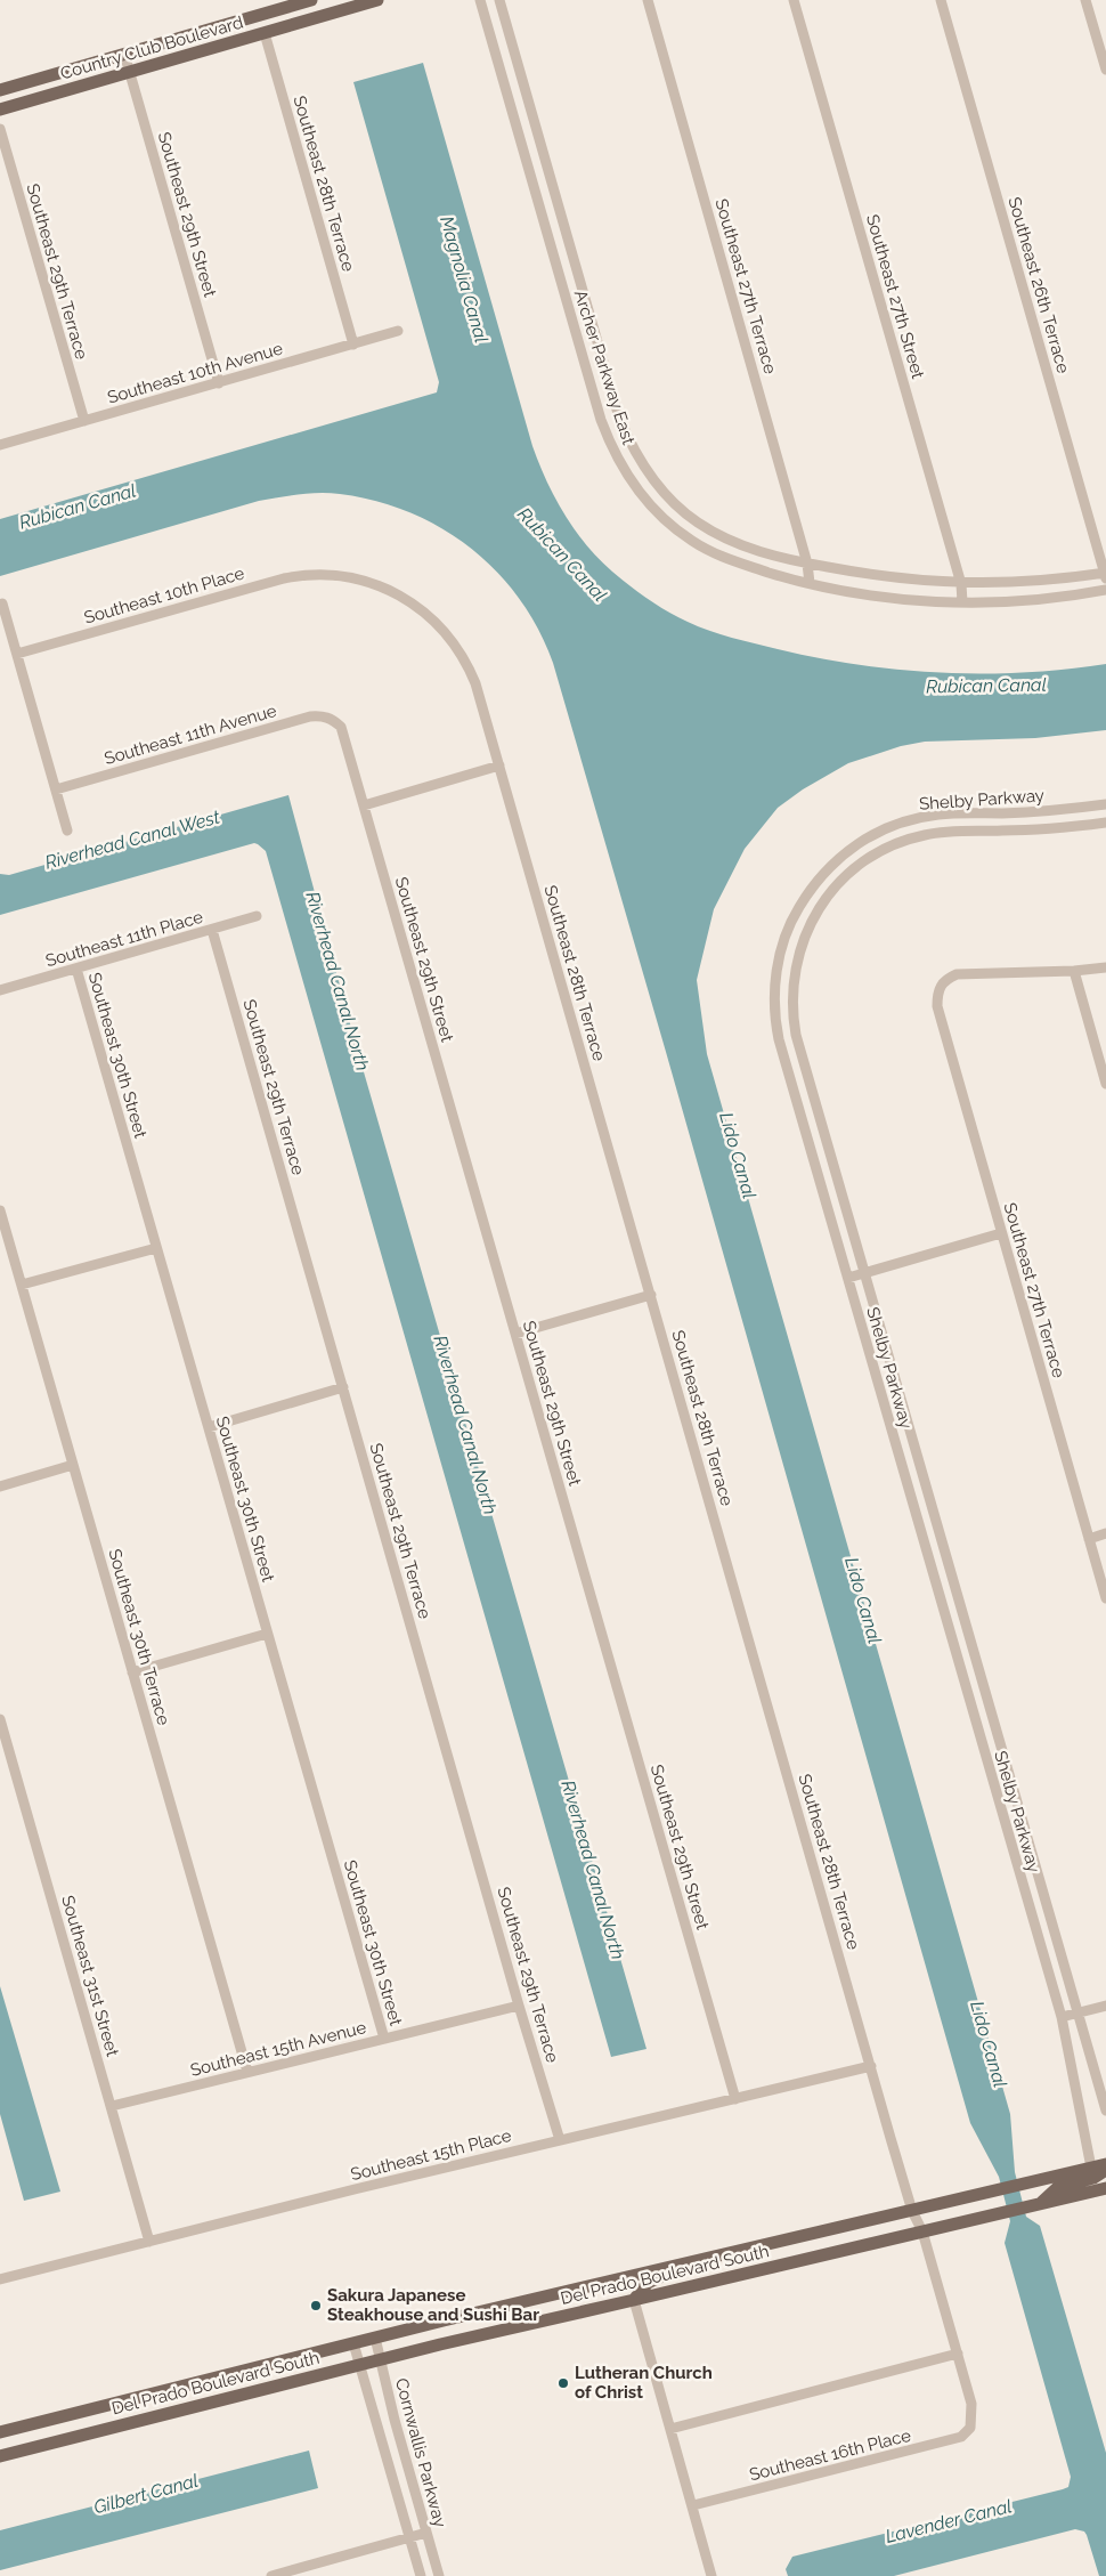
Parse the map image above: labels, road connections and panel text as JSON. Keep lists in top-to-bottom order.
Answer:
{
  "streets": {
    "main road": ["Country Club Boulevard", "Del Prado Boulevard South"],
    "street": [
      "Southeast 28th Terrace",
      "Southeast 29th Street",
      "Southeast 29th Terrace",
      "Southeast 26th Terrace",
      "Southeast 27th Terrace",
      "Southeast 27th Street",
      "Archer Parkway East",
      "Southeast 10th Avenue",
      "Southeast 10th Place",
      "Southeast 11th Avenue",
      "Shelby Parkway",
      "Southeast 11th Place",
      "Southeast 30th Street",
      "Southeast 30th Terrace",
      "Southeast 31st Street",
      "Southeast 15th Avenue",
      "Southeast 15th Place",
      "Cornwallis Parkway",
      "Southeast 16th Place"
    ]
  },
  "crossings": [
    ["Country Club Boulevard", "Southeast 28th Terrace"],
    ["Country Club Boulevard", "Southeast 29th Street"],
    ["Southeast 28th Terrace", "Southeast 10th Avenue"],
    ["Southeast 28th Terrace", "Southeast 10th Place"],
    ["Southeast 28th Terrace", "Southeast 15th Place"],
    ["Southeast 28th Terrace", "Del Prado Boulevard South"],
    ["Southeast 28th Terrace", "Southeast 16th Place"],
    ["Southeast 29th Street", "Southeast 10th Avenue"],
    ["Southeast 29th Street", "Southeast 11th Avenue"],
    ["Southeast 29th Street", "Southeast 15th Place"],
    ["Southeast 29th Terrace", "Southeast 10th Avenue"],
    ["Southeast 29th Terrace", "Southeast 11th Place"],
    ["Southeast 29th Terrace", "Southeast 15th Avenue"],
    ["Southeast 29th Terrace", "Southeast 15th Place"],
    ["Southeast 26th Terrace", "Archer Parkway East"],
    ["Southeast 27th Terrace", "Archer Parkway East"],
    ["Southeast 27th Street", "Archer Parkway East"],
    ["Shelby Parkway", "Del Prado Boulevard South"],
    ["Southeast 11th Place", "Southeast 30th Street"],
    ["Southeast 30th Street", "Southeast 15th Avenue"],
    ["Southeast 30th Terrace", "Southeast 15th Avenue"],
    ["Southeast 31st Street", "Southeast 15th Avenue"],
    ["Southeast 31st Street", "Southeast 15th Place"],
    ["Del Prado Boulevard South", "Cornwallis Parkway"]
  ],
  "water": [
    "Magnolia Canal",
    "Rubican Canal",
    "Riverhead Canal West",
    "Riverhead Canal North",
    "Lido Canal",
    "Gilbert Canal",
    "Lavender Canal"
  ],
  "places": ["Sakura Japanese Steakhouse and Sushi Bar", "Lutheran Church of Christ"]
}
